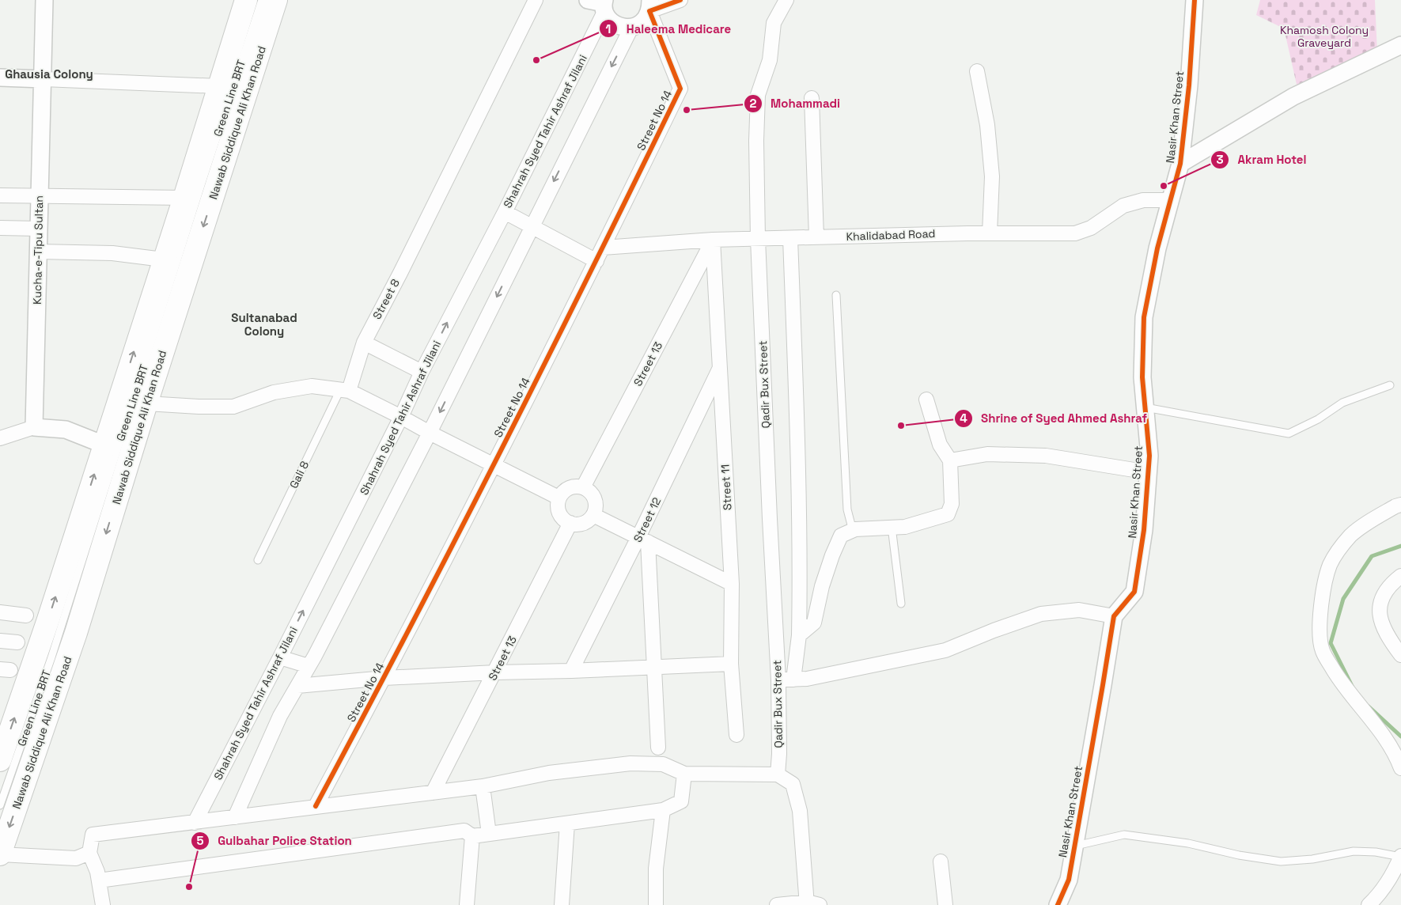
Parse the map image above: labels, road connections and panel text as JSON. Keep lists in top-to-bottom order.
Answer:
{
  "streets": {
    "main road": ["Nawab Siddique Ali Khan Road"],
    "street": [
      "Nasir Khan Street",
      "Street No 14",
      "Shahrah Syed Tahir Ashraf Jilani",
      "Khalidabad Road",
      "Kucha-e-Tipu Sultan",
      "Street 8",
      "Street 13",
      "Qadir Bux Street",
      "Street 11",
      "Street 12"
    ],
    "lane": ["Green Line BRT", "Gali 8"]
  },
  "crossings": [
    ["Nasir Khan Street", "Khalidabad Road"],
    ["Street No 14", "Khalidabad Road"],
    ["Khalidabad Road", "Street 13"],
    ["Khalidabad Road", "Qadir Bux Street"],
    ["Khalidabad Road", "Street 11"],
    ["Street 8", "Gali 8"],
    ["Street 13", "Street 11"],
    ["Street 11", "Street 12"]
  ],
  "districts": ["Ghausia Colony", "Sultanabad Colony"],
  "parks": ["Khamosh Colony Graveyard"],
  "places": [
    "Haleema Medicare",
    "Mohammadi",
    "Akram Hotel",
    "Shrine of Syed Ahmed Ashraf",
    "Gulbahar Police Station"
  ]
}
